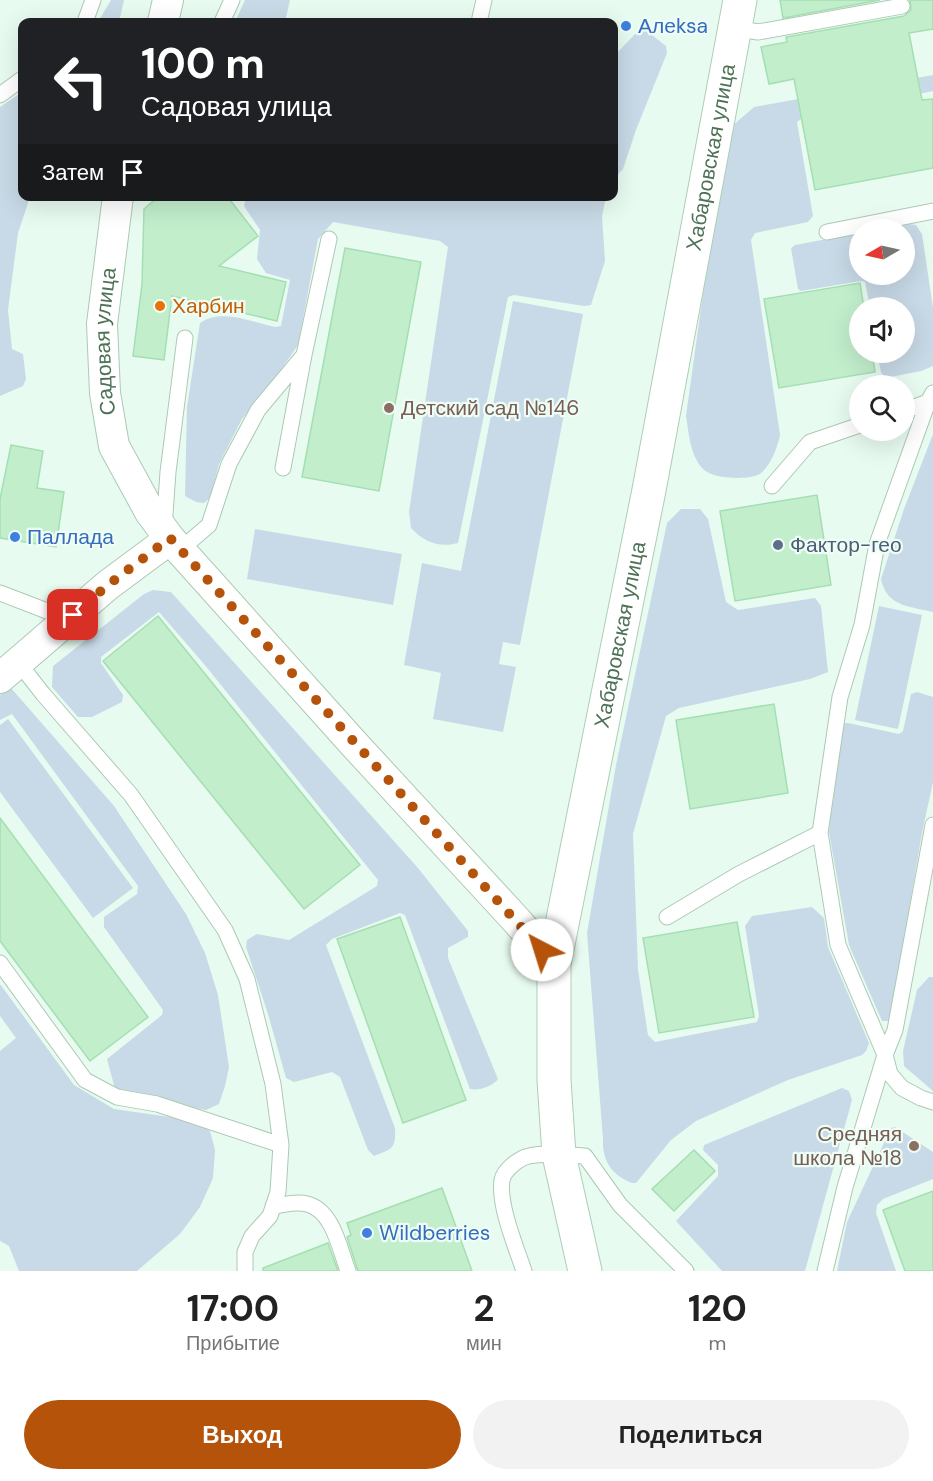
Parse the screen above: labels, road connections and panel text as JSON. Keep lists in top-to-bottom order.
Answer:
{
  "streets": {
    "main road": ["Хабаровская улица"],
    "street": ["Садовая улица"]
  },
  "crossings": [
    ["Хабаровская улица", "Садовая улица"]
  ],
  "places": [
    "Алеksa",
    "Харбин",
    "Детский сад №146",
    "Паллада",
    "Фактор-гео",
    "Средняя школа №18",
    "Wildberries"
  ],
  "north": "left",
  "page": {
    "turn": ["100 m", "Садовая улица"],
    "then": "Затем",
    "eta": [
      "17:00",
      "Прибытие",
      "2",
      "мин",
      "120",
      "m"
    ],
    "buttons": ["Выход", "Поделиться"]
  }
}
